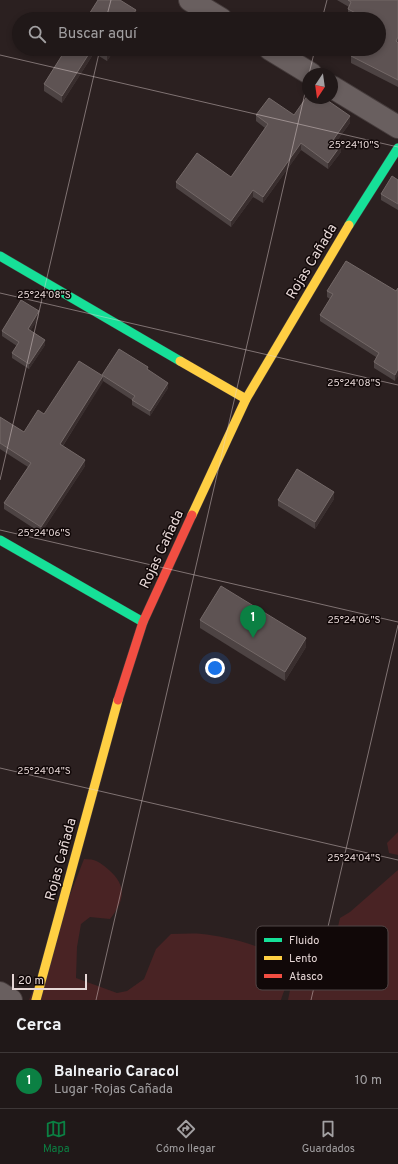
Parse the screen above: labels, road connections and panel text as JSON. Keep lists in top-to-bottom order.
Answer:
{
  "streets": {
    "main road": ["Rojas Cañada"]
  },
  "legend": ["Fluido", "Lento", "Atasco"],
  "scale_bar": "20 m",
  "north": "bottom",
  "page": {
    "search": "Buscar aquí",
    "pins": "1",
    "scale": "20 m",
    "heading": "Cerca",
    "list": [
      {
        "mark": "1",
        "name": "Balneario Caracol",
        "note": "Lugar · Rojas Cañada",
        "value": "10 m"
      }
    ],
    "nav": ["Mapa", "Cómo llegar", "Guardados"]
  },
  "coordinates": [
    "25°24'10\"S",
    "25°24'08\"S",
    "25°24'06\"S",
    "25°24'04\"S"
  ]
}
